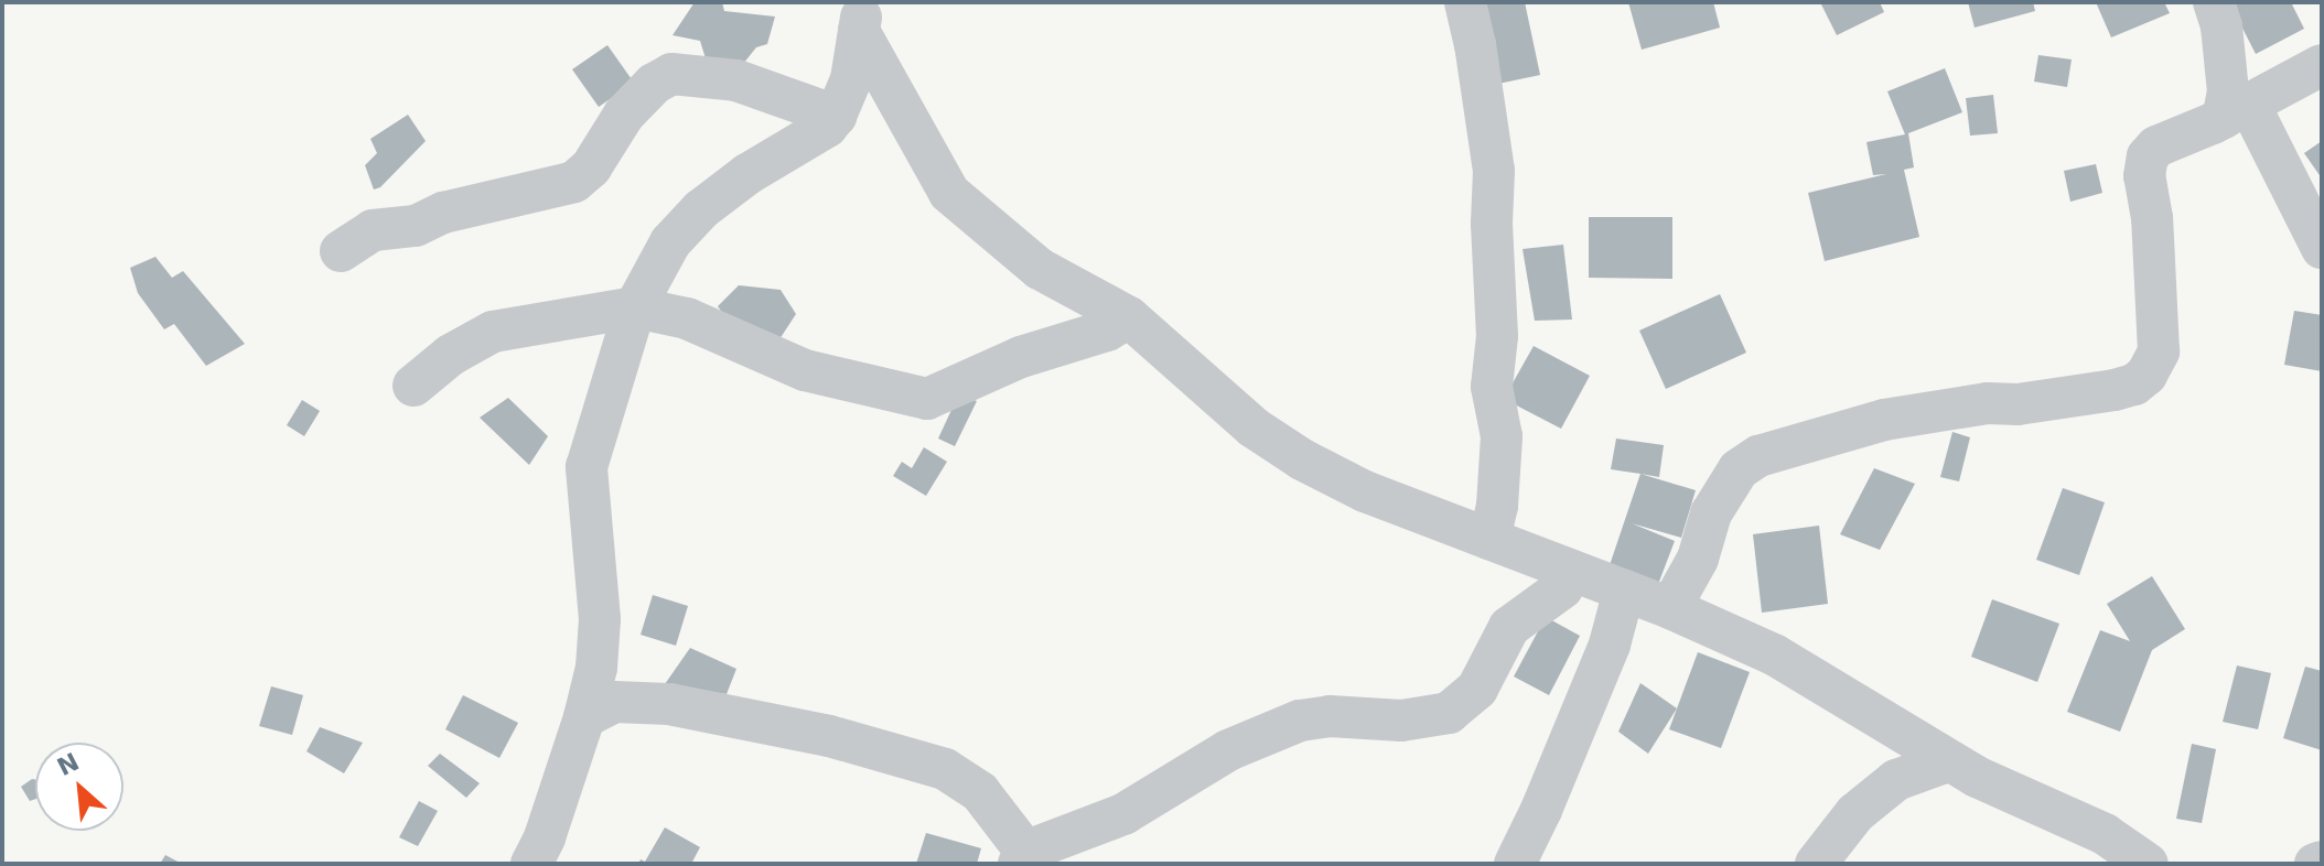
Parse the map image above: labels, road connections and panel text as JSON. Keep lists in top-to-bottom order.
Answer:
{
  "north": "top left"
}
